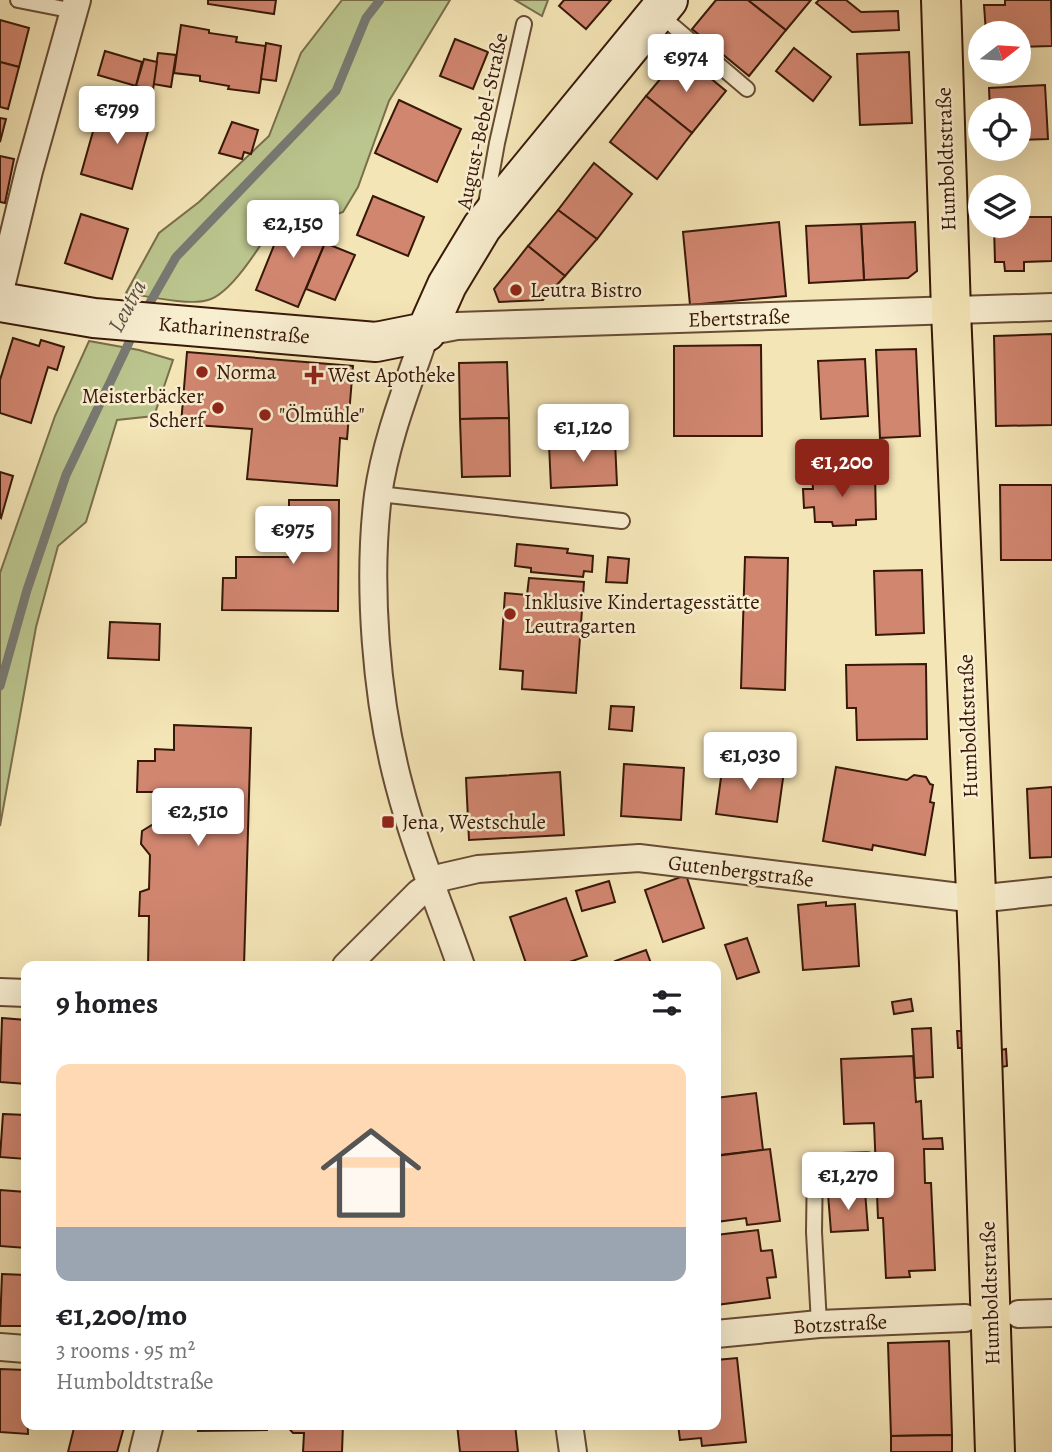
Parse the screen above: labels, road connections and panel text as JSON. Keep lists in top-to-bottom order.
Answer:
{
  "streets": {
    "main road": ["Humboldtstraße"],
    "street": [
      "Ebertstraße",
      "Katharinenstraße",
      "Gutenbergstraße",
      "Botzstraße"
    ],
    "lane": ["August-Bebel-Straße"]
  },
  "crossings": [
    ["Humboldtstraße", "Ebertstraße"],
    ["Humboldtstraße", "Gutenbergstraße"],
    ["Ebertstraße", "Katharinenstraße"]
  ],
  "water": ["Leutra"],
  "places": {
    "other": [
      "Leutra Bistro",
      "Norma",
      "Meisterbäcker Scherf",
      "\"Ölmühle\"",
      "Inklusive Kindertagesstätte Leutragarten"
    ],
    "health": ["West Apotheke"],
    "transit": ["Jena, Westschule"]
  },
  "north": "right",
  "page": {
    "price": [
      "€974",
      "€799",
      "€2,150",
      "€1,120",
      "€1,200",
      "€975",
      "€1,030",
      "€2,510",
      "€1,270"
    ],
    "heading": "9 homes",
    "list": [
      {
        "name": "€1,200/mo",
        "note": "3 rooms · 95 m² · Humboldtstraße"
      }
    ]
  }
}
